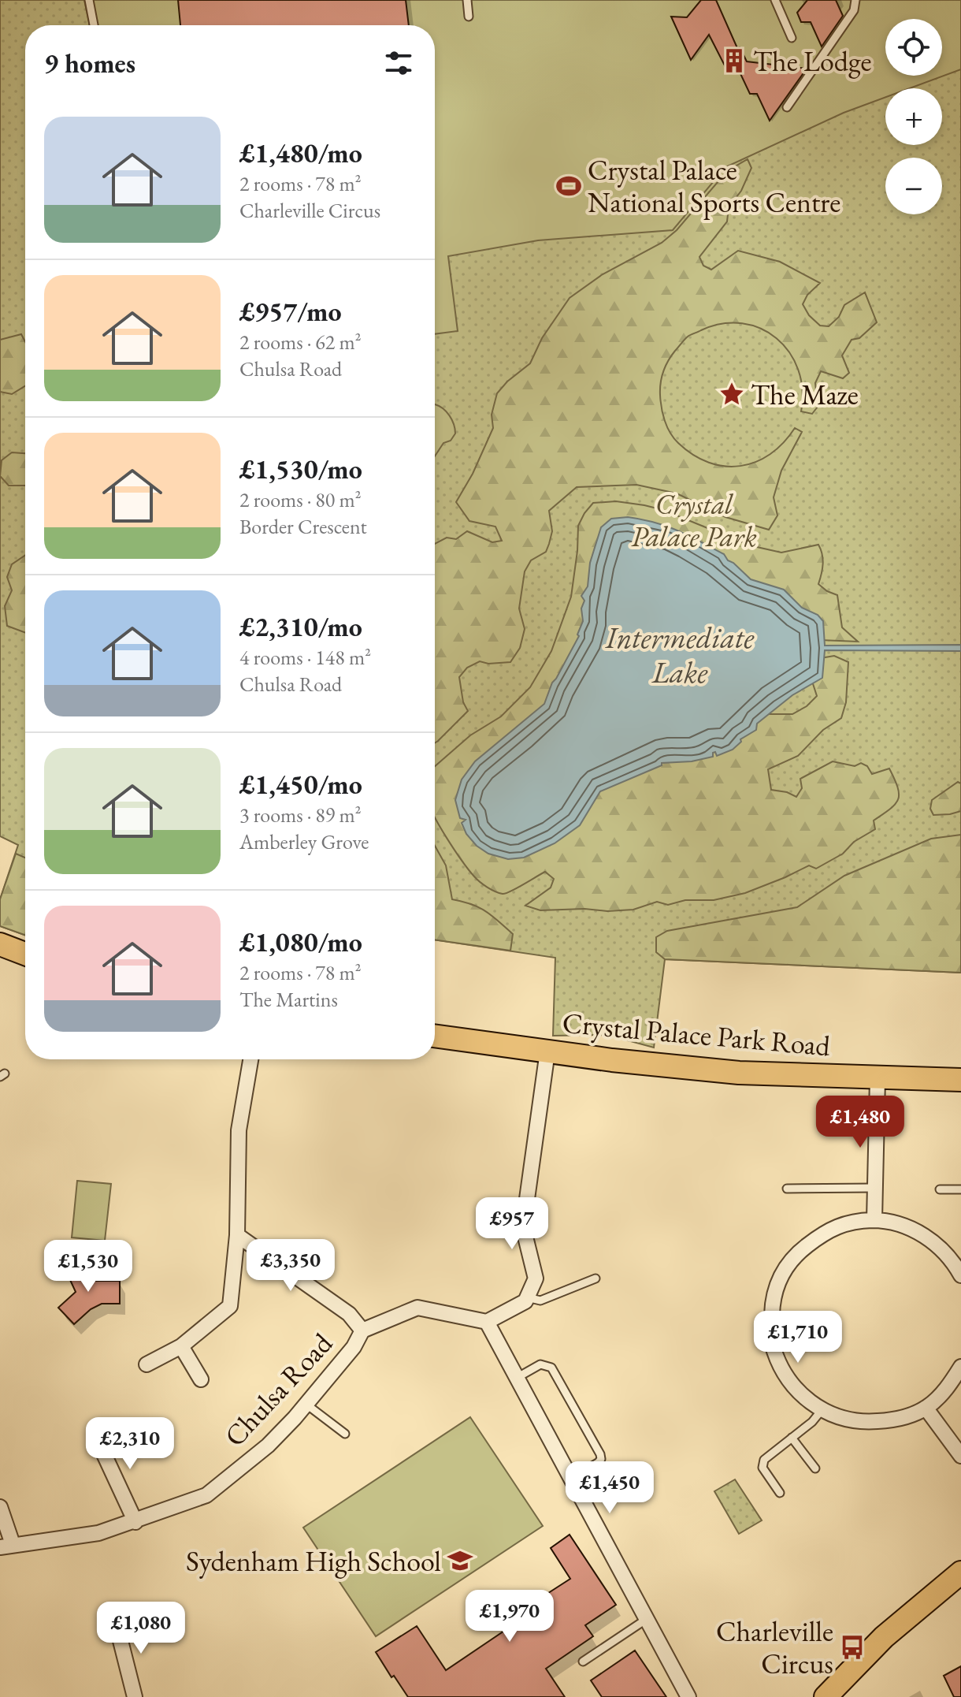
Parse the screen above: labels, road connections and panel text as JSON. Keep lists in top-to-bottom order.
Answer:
{
  "streets": {
    "main road": ["Crystal Palace Park Road"],
    "street": ["Chulsa Road"]
  },
  "water": ["Intermediate Lake"],
  "parks": ["Crystal Palace Park"],
  "places": {
    "building": ["The Lodge"],
    "sports": ["Crystal Palace National Sports Centre"],
    "place": ["The Maze"],
    "school or university": ["Sydenham High School"],
    "bus stop": ["Charleville Circus"]
  },
  "page": {
    "map_buttons": ["+", "−"],
    "heading": "9 homes",
    "list": [
      {
        "name": "£1,480/mo",
        "note": "2 rooms · 78 m² · Charleville Circus"
      },
      {
        "name": "£957/mo",
        "note": "2 rooms · 62 m² · Chulsa Road"
      },
      {
        "name": "£1,530/mo",
        "note": "2 rooms · 80 m² · Border Crescent"
      },
      {
        "name": "£2,310/mo",
        "note": "4 rooms · 148 m² · Chulsa Road"
      },
      {
        "name": "£1,450/mo",
        "note": "3 rooms · 89 m² · Amberley Grove"
      },
      {
        "name": "£1,080/mo",
        "note": "2 rooms · 78 m² · The Martins"
      }
    ],
    "price": [
      "£1,480",
      "£957",
      "£3,350",
      "£1,530",
      "£1,710",
      "£2,310",
      "£1,450",
      "£1,970",
      "£1,080"
    ]
  }
}
